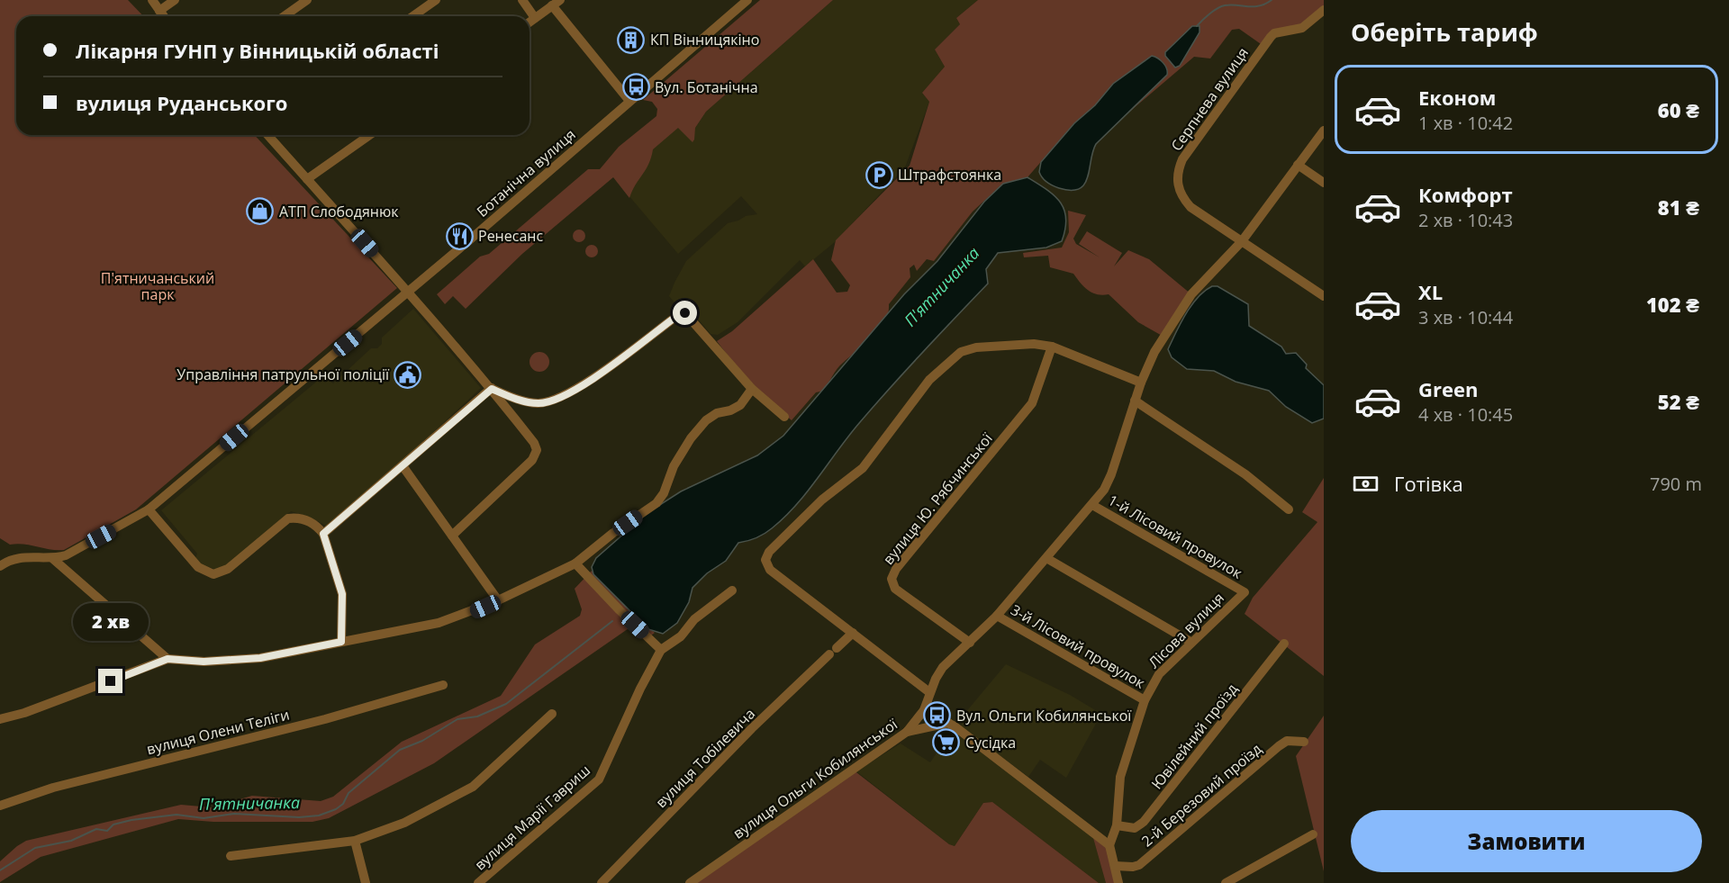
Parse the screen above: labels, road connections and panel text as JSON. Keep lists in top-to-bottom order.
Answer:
{
  "streets": {
    "street": [
      "Серпнева вулиця",
      "Ботанічна вулиця",
      "вулиця Ю. Рябчинської",
      "1-й Лісовий провулок",
      "Лісова вулиця",
      "3-й Лісовий провулок",
      "вулиця Олени Теліги",
      "Ювілейний проїзд",
      "вулиця Тобілевича",
      "вулиця Ольги Кобилянської",
      "2-й Березовий проїзд",
      "вулиця Марії Гавриш"
    ]
  },
  "crossings": [
    ["Серпнева вулиця", "вулиця Ольги Кобилянської"],
    ["вулиця Ю. Рябчинської", "вулиця Ольги Кобилянської"],
    ["1-й Лісовий провулок", "Лісова вулиця"],
    ["1-й Лісовий провулок", "вулиця Ольги Кобилянської"],
    ["Лісова вулиця", "3-й Лісовий провулок"],
    ["Лісова вулиця", "Ювілейний проїзд"],
    ["3-й Лісовий провулок", "вулиця Ольги Кобилянської"]
  ],
  "water": ["П'ятничанка"],
  "parks": ["П'ятничанський парк"],
  "places": {
    "building": ["КП Вінницякіно"],
    "bus stop": ["Вул. Ботанічна", "Вул. Ольги Кобилянської"],
    "parking": ["Штрафстоянка"],
    "shop": ["АТП Слободянюк"],
    "restaurant": ["Ренесанс"],
    "public building": ["Управління патрульної поліції"],
    "supermarket": ["Сусідка"]
  },
  "page": {
    "heading": "Оберіть тариф",
    "banner": ["Лікарня ГУНП у Вінницькій області", "вулиця Руданського"],
    "list": [
      {
        "name": "Економ",
        "note": "1 хв · 10:42",
        "value": "60 ₴"
      },
      {
        "name": "Комфорт",
        "note": "2 хв · 10:43",
        "value": "81 ₴"
      },
      {
        "name": "XL",
        "note": "3 хв · 10:44",
        "value": "102 ₴"
      },
      {
        "name": "Green",
        "note": "4 хв · 10:45",
        "value": "52 ₴"
      }
    ],
    "pay": ["Готівка", "790 m"],
    "bubble": "2 хв",
    "buttons": "Замовити"
  }
}
